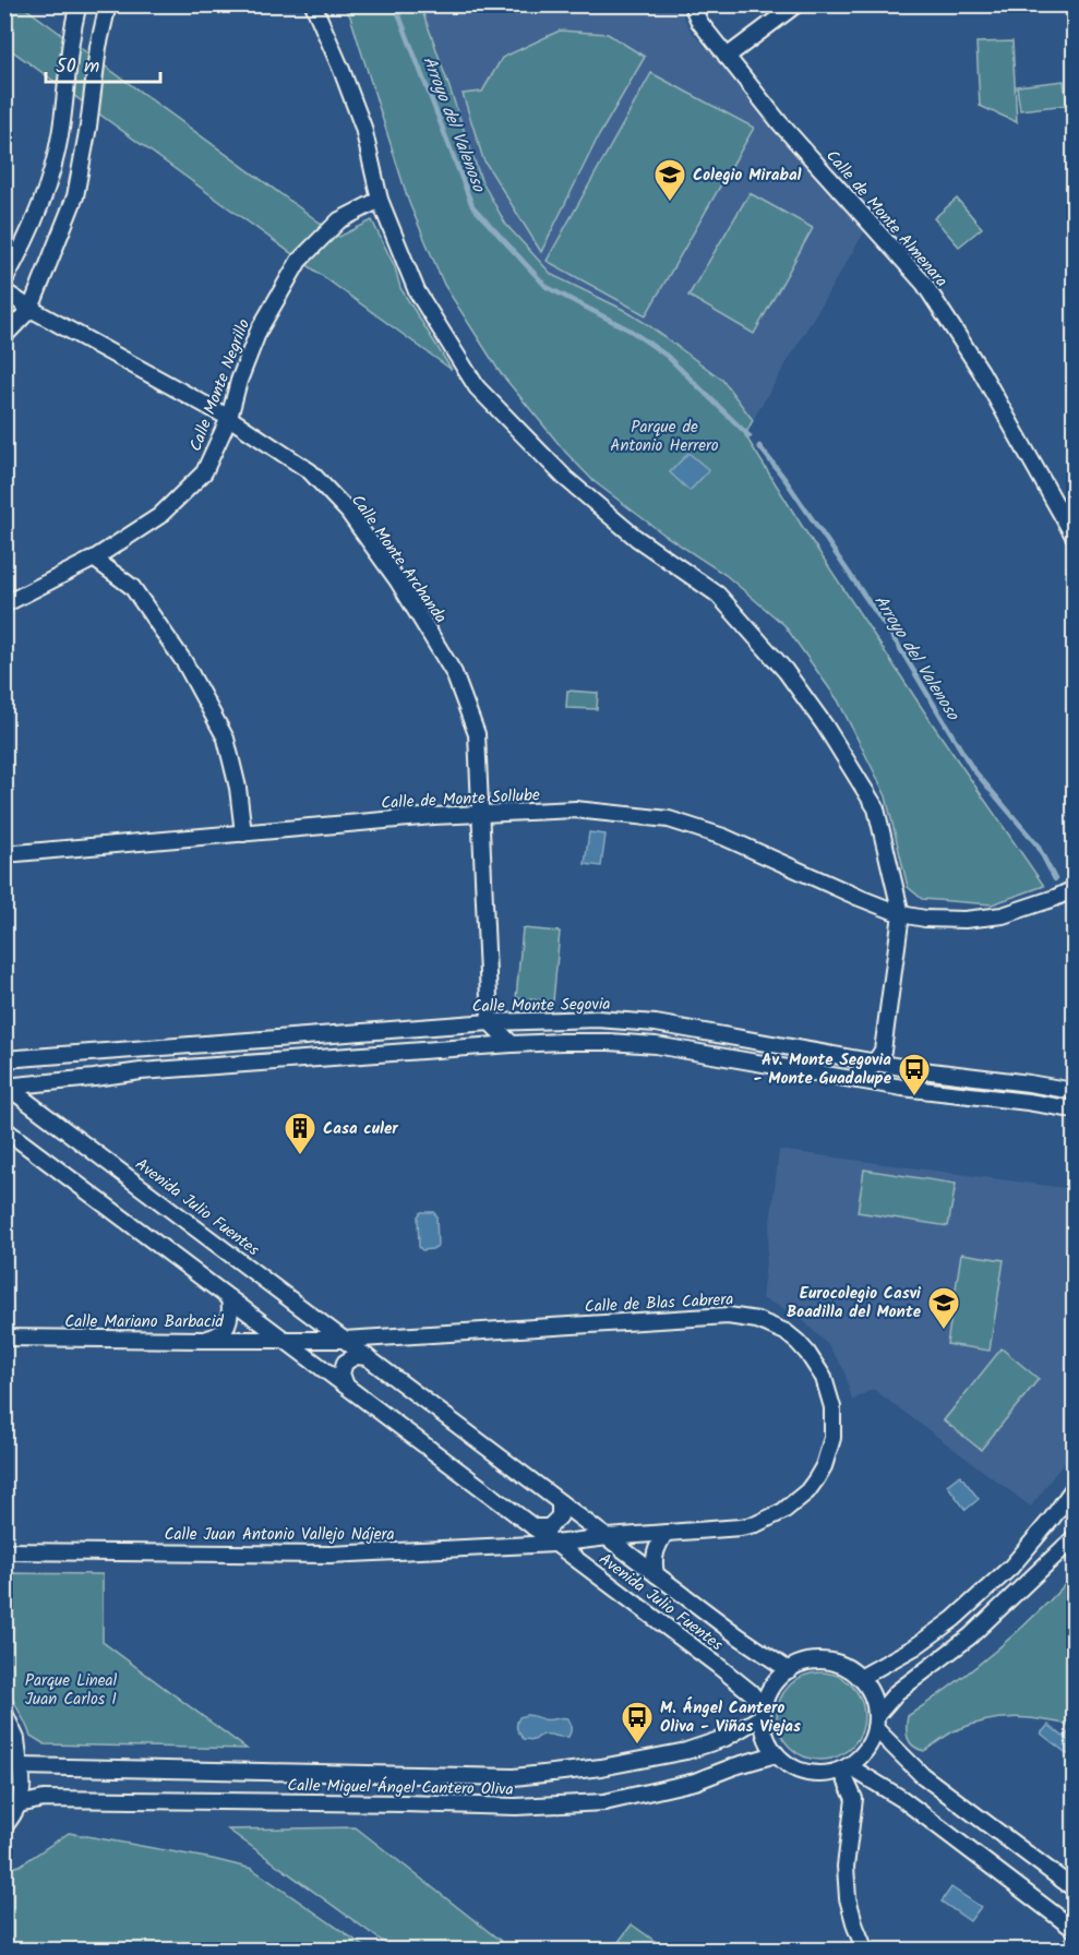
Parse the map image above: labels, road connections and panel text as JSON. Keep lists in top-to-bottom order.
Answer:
{
  "streets": {
    "street": [
      "Calle de Monte Almenara",
      "Calle Monte Negrillo",
      "Calle Monte Archanda",
      "Calle de Monte Sollube",
      "Calle Monte Segovia",
      "Avenida Julio Fuentes",
      "Calle de Blas Cabrera",
      "Calle Mariano Barbacid",
      "Calle Juan Antonio Vallejo Nájera",
      "Calle Miguel Ángel Cantero Oliva"
    ]
  },
  "crossings": [
    ["Calle Monte Negrillo", "Calle Monte Archanda"],
    ["Calle Monte Archanda", "Calle de Monte Sollube"],
    ["Calle Monte Archanda", "Calle Monte Segovia"],
    ["Avenida Julio Fuentes", "Calle de Blas Cabrera"],
    ["Avenida Julio Fuentes", "Calle Mariano Barbacid"],
    ["Avenida Julio Fuentes", "Calle Juan Antonio Vallejo Nájera"],
    ["Avenida Julio Fuentes", "Calle Miguel Ángel Cantero Oliva"],
    ["Calle de Blas Cabrera", "Calle Mariano Barbacid"],
    ["Calle de Blas Cabrera", "Calle Juan Antonio Vallejo Nájera"]
  ],
  "water": ["Arroyo del Valenoso"],
  "parks": ["Parque de Antonio Herrero", "Parque Lineal Juan Carlos I"],
  "places": {
    "school or university": ["Colegio Mirabal", "Eurocolegio Casvi Boadilla del Monte"],
    "bus stop": ["Av. Monte Segovia - Monte Guadalupe", "M. Ángel Cantero Oliva - Viñas Viejas"],
    "building": ["Casa culer"]
  },
  "scale_bar": "50 m"
}
